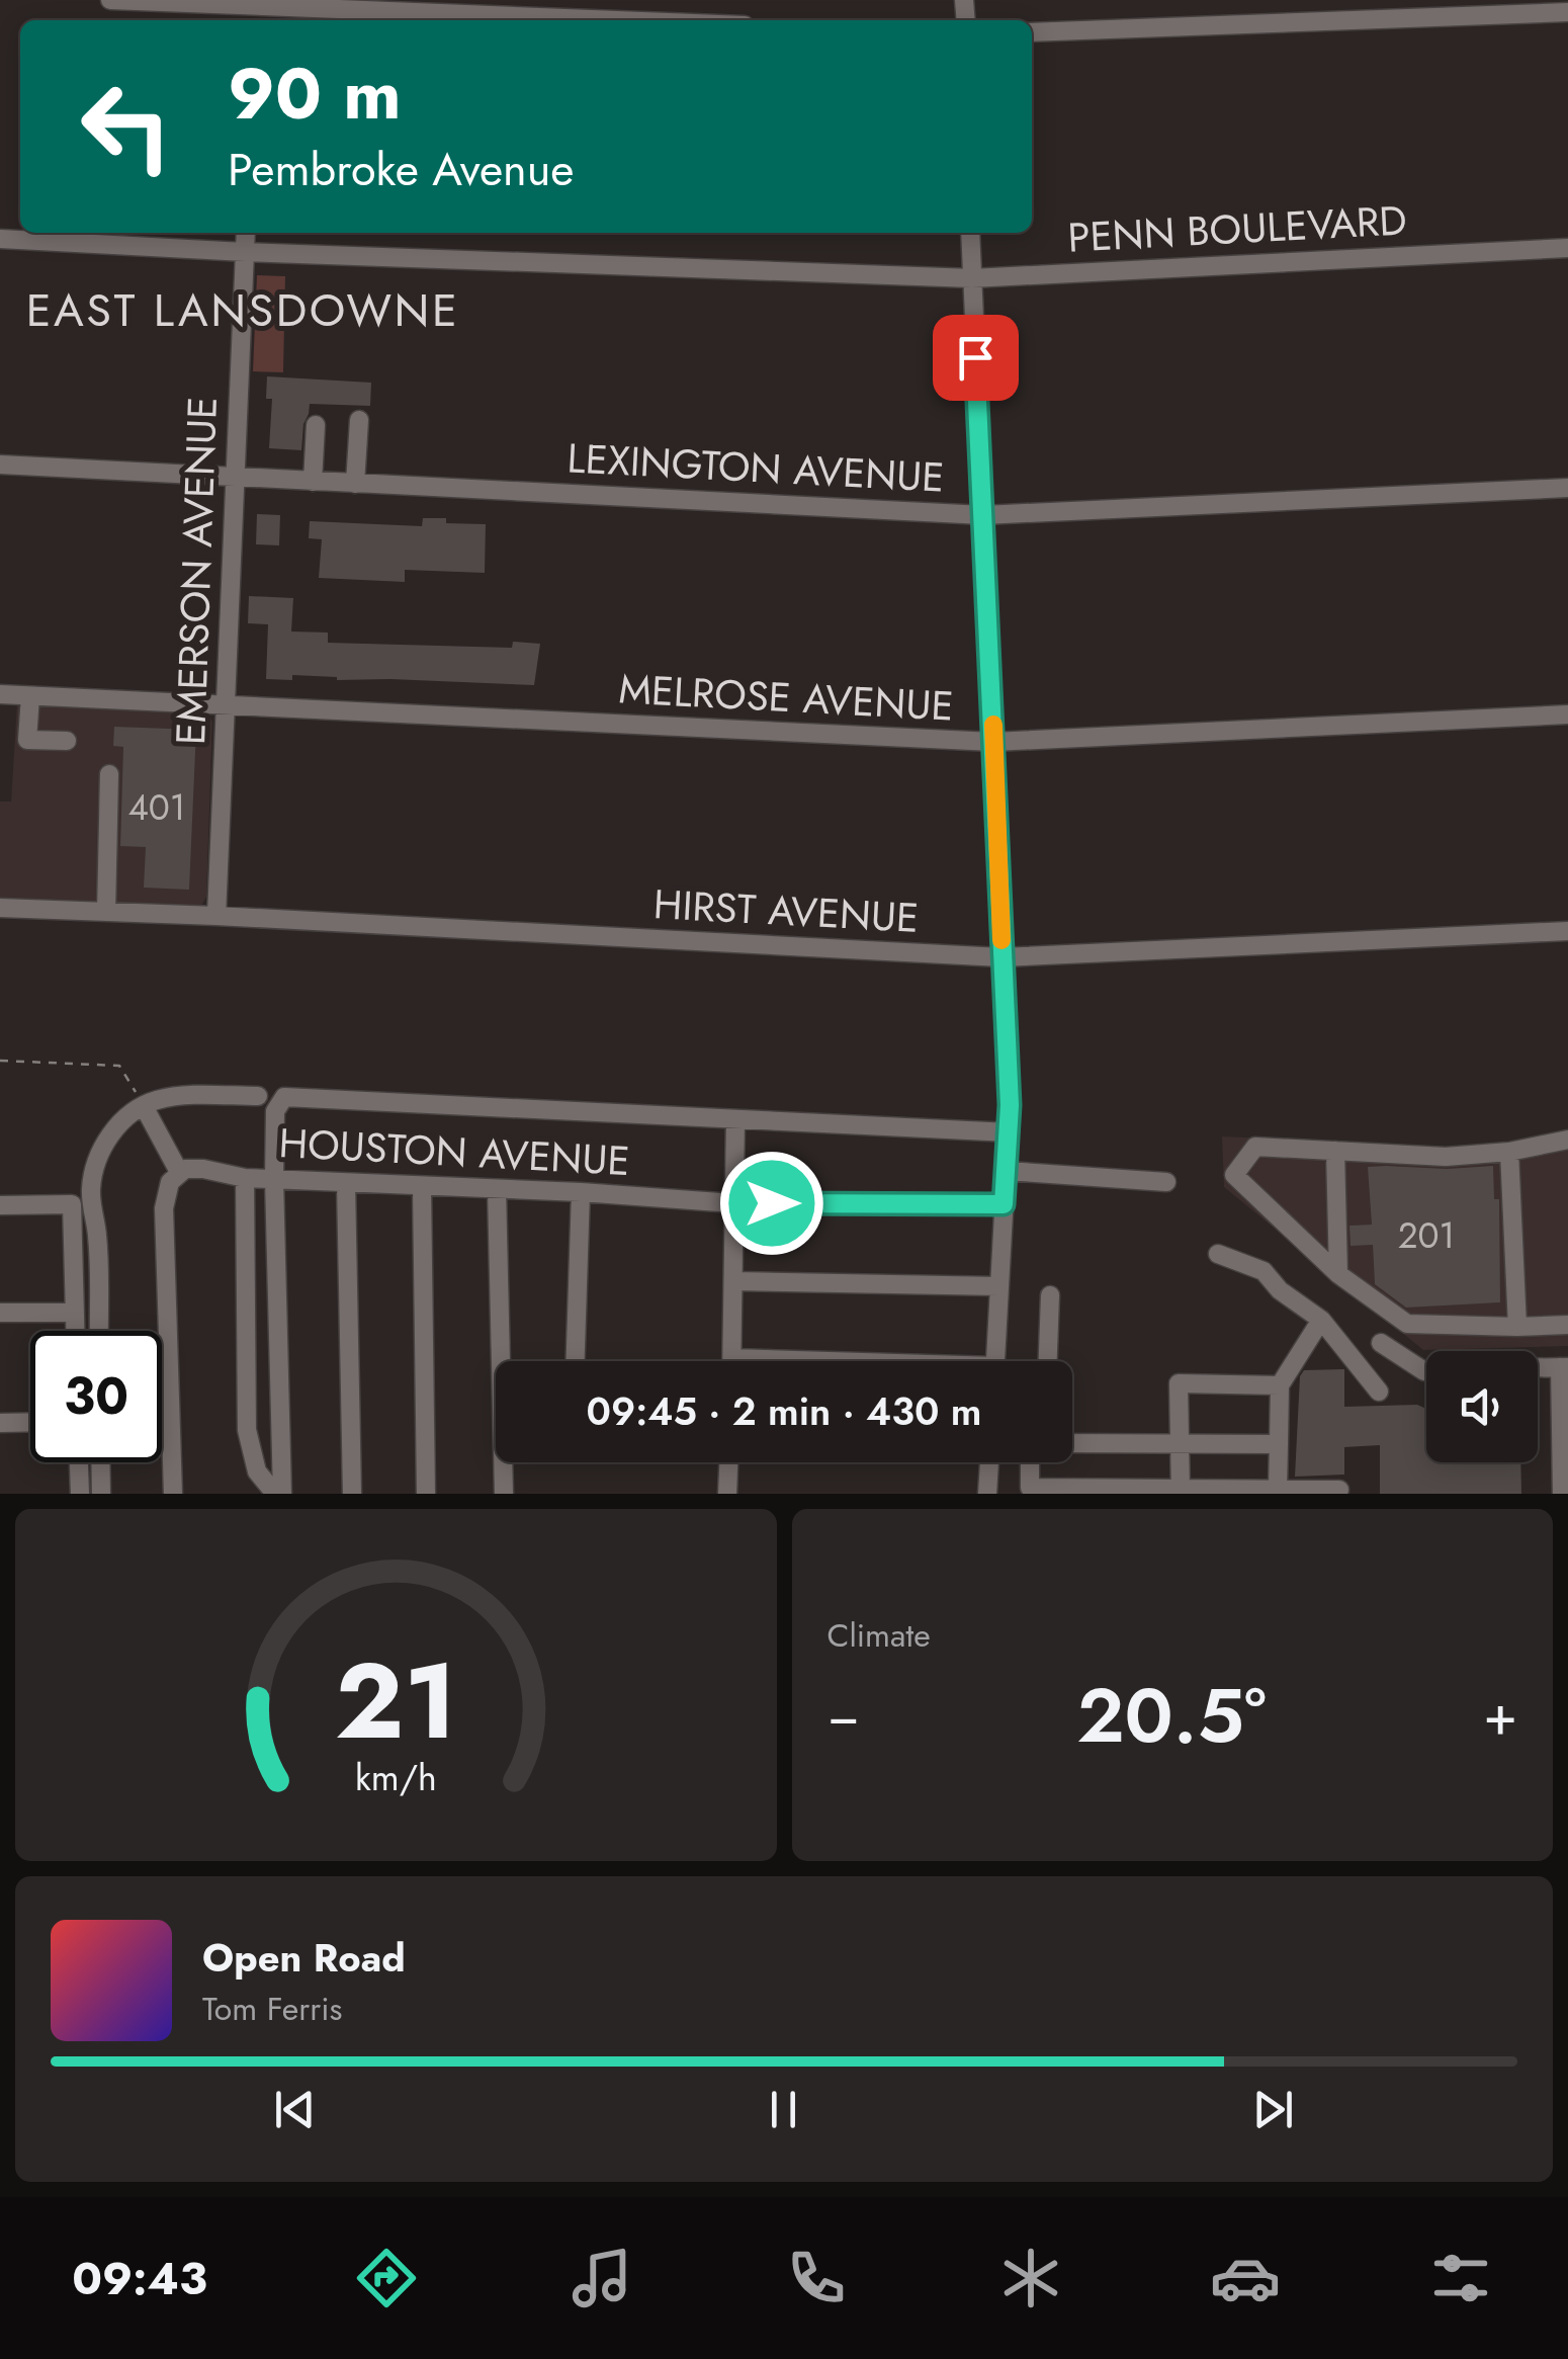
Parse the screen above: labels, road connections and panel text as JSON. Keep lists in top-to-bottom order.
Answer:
{
  "streets": {
    "street": [
      "PENN BOULEVARD",
      "LEXINGTON AVENUE",
      "EMERSON AVENUE",
      "MELROSE AVENUE",
      "HIRST AVENUE",
      "HOUSTON AVENUE"
    ]
  },
  "crossings": [
    ["PENN BOULEVARD", "EMERSON AVENUE"],
    ["LEXINGTON AVENUE", "EMERSON AVENUE"],
    ["EMERSON AVENUE", "MELROSE AVENUE"],
    ["EMERSON AVENUE", "HIRST AVENUE"]
  ],
  "districts": ["EAST LANSDOWNE"],
  "house_numbers": ["401", "201"],
  "page": {
    "turn": ["90 m", "Pembroke Avenue"],
    "limit": "30",
    "trip": "09:45 · 2 min · 430 m",
    "tile": "Climate",
    "heat": ["−", "20.5°", "+"],
    "song": ["Open Road", "Tom Ferris"],
    "tabs": "09:43",
    "gauge": ["21", "km/h"]
  }
}
